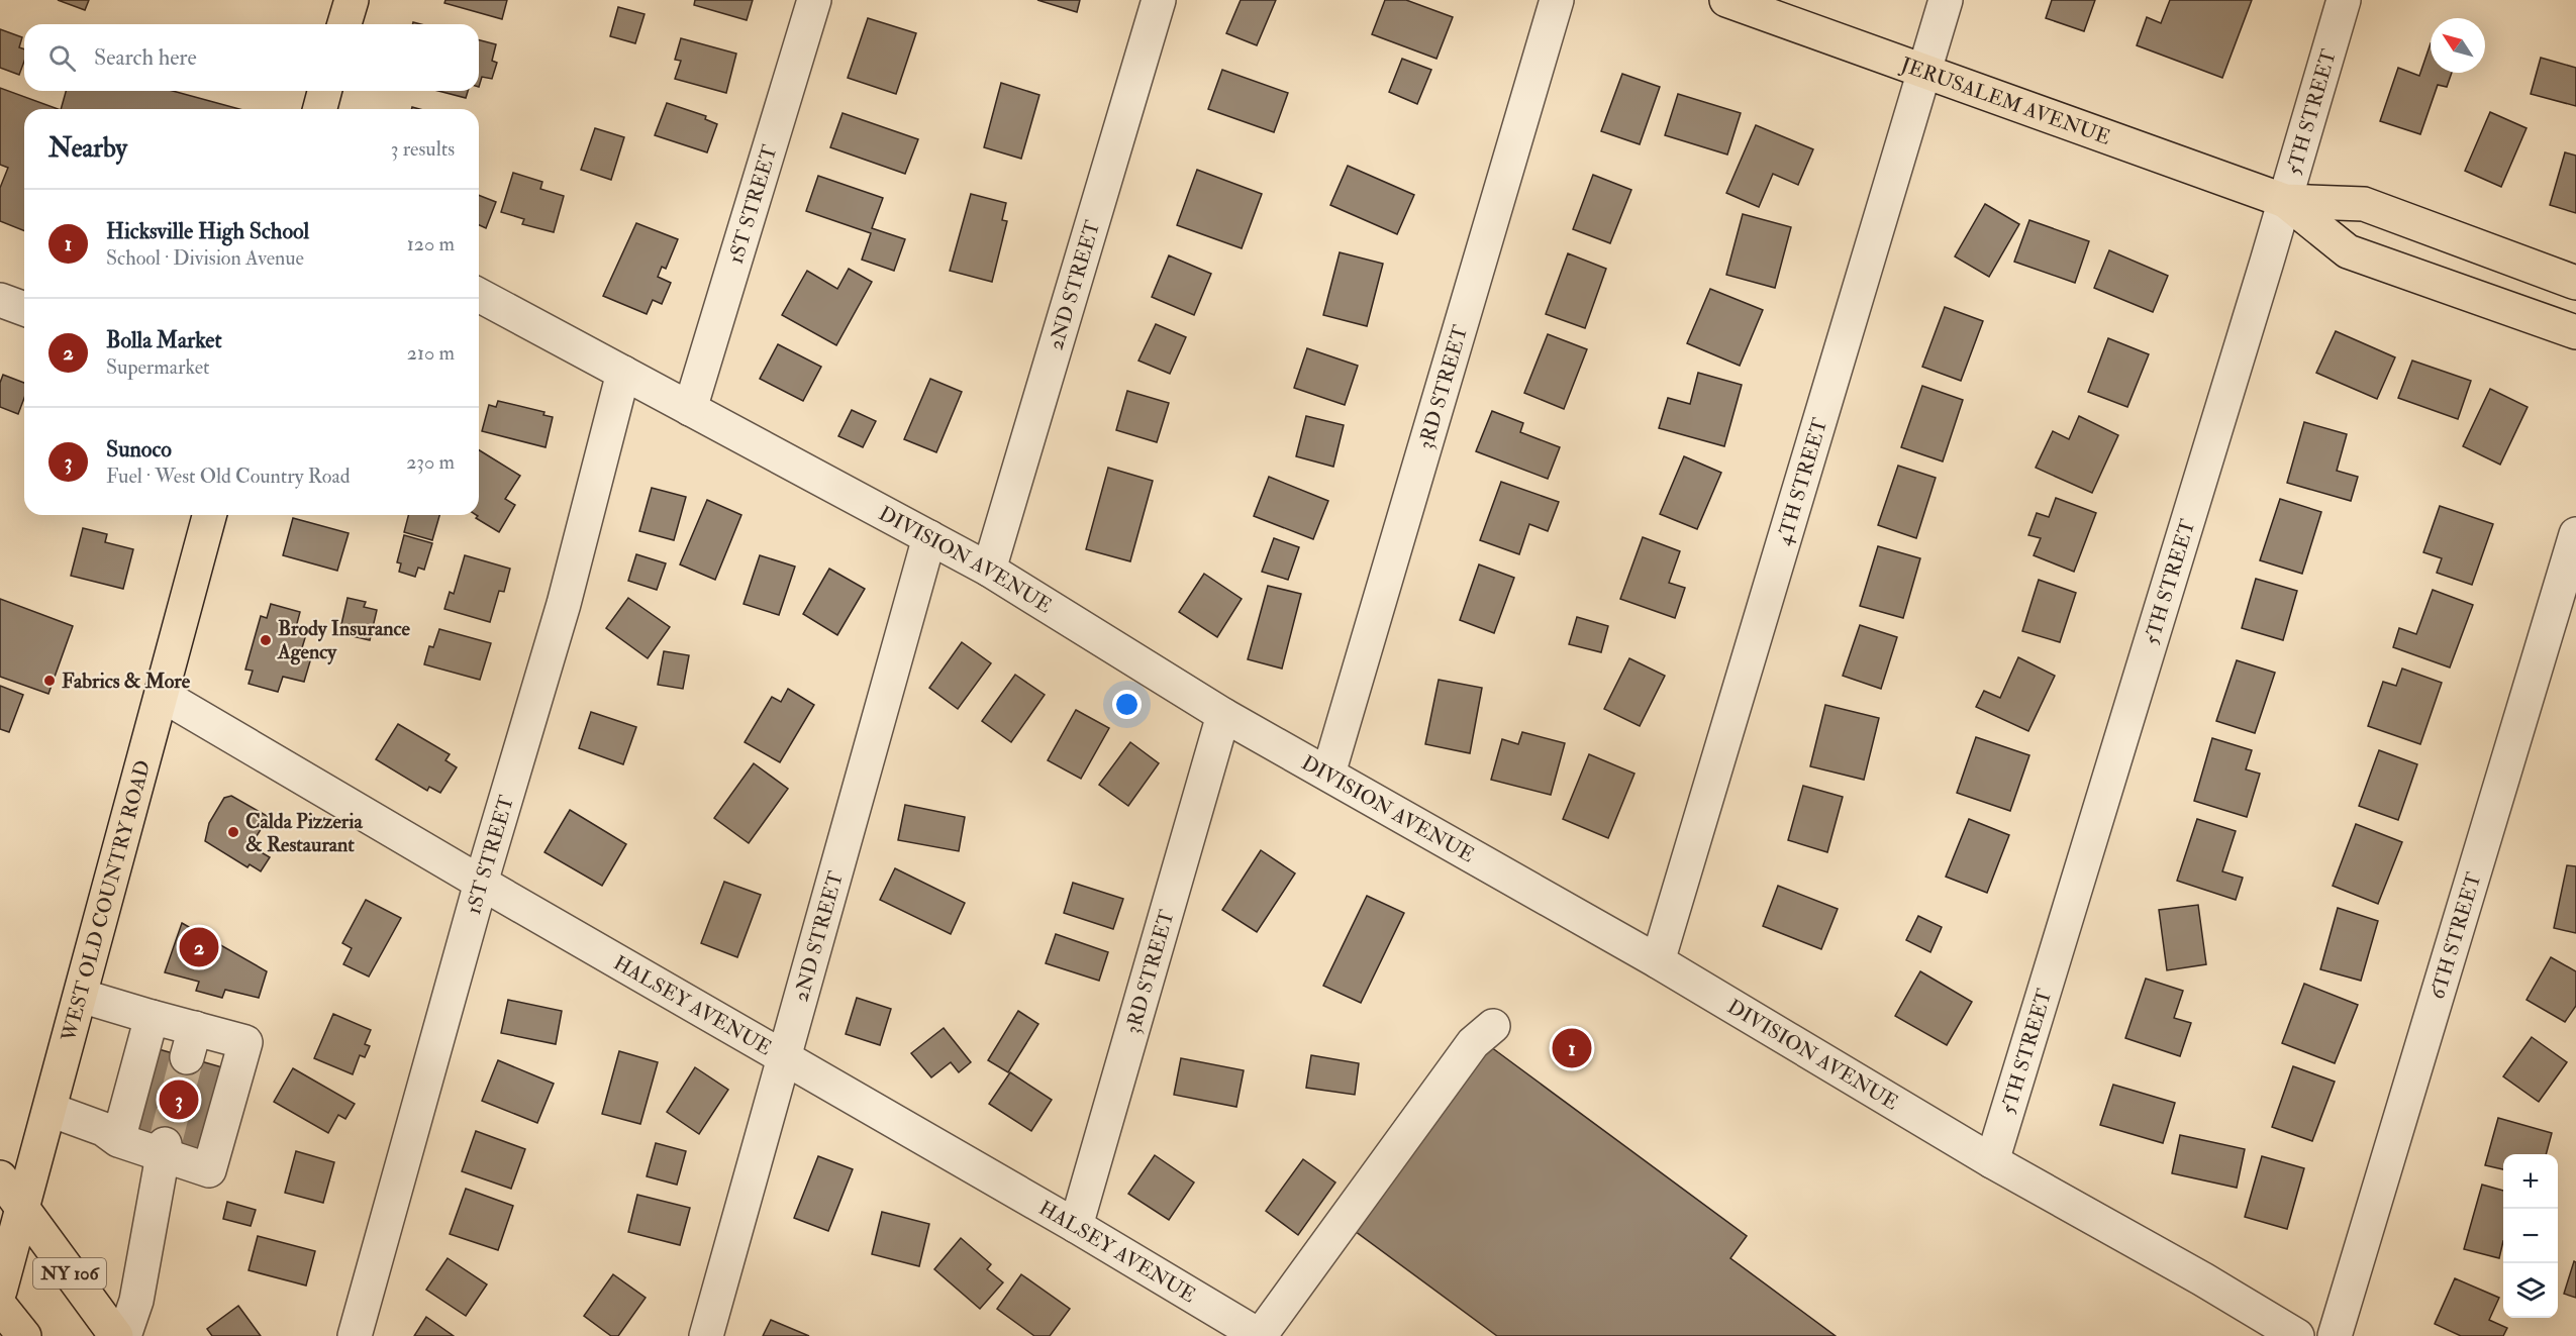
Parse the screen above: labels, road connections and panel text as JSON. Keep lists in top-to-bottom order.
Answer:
{
  "streets": {
    "main road": ["JERUSALEM AVENUE", "WEST OLD COUNTRY ROAD", "NY 106"],
    "street": [
      "5TH STREET",
      "1ST STREET",
      "2ND STREET",
      "3RD STREET",
      "4TH STREET",
      "DIVISION AVENUE",
      "6TH STREET",
      "HALSEY AVENUE"
    ]
  },
  "crossings": [
    ["JERUSALEM AVENUE", "5TH STREET"],
    ["JERUSALEM AVENUE", "4TH STREET"],
    ["5TH STREET", "DIVISION AVENUE"],
    ["1ST STREET", "DIVISION AVENUE"],
    ["1ST STREET", "HALSEY AVENUE"],
    ["2ND STREET", "DIVISION AVENUE"],
    ["2ND STREET", "HALSEY AVENUE"],
    ["3RD STREET", "DIVISION AVENUE"],
    ["3RD STREET", "HALSEY AVENUE"],
    ["4TH STREET", "DIVISION AVENUE"],
    ["WEST OLD COUNTRY ROAD", "HALSEY AVENUE"],
    ["WEST OLD COUNTRY ROAD", "NY 106"]
  ],
  "places": ["Brody Insurance Agency", "Fabrics & More", "Calda Pizzeria & Restaurant"],
  "north": "top left",
  "page": {
    "search": "Search here",
    "heading": ["Nearby", "3 results"],
    "list": [
      {
        "mark": "1",
        "name": "Hicksville High School",
        "note": "School · Division Avenue",
        "value": "120 m"
      },
      {
        "mark": "2",
        "name": "Bolla Market",
        "note": "Supermarket",
        "value": "210 m"
      },
      {
        "mark": "3",
        "name": "Sunoco",
        "note": "Fuel · West Old Country Road",
        "value": "230 m"
      }
    ],
    "pins": ["2", "1", "3"],
    "map_buttons": ["+", "−"]
  }
}
